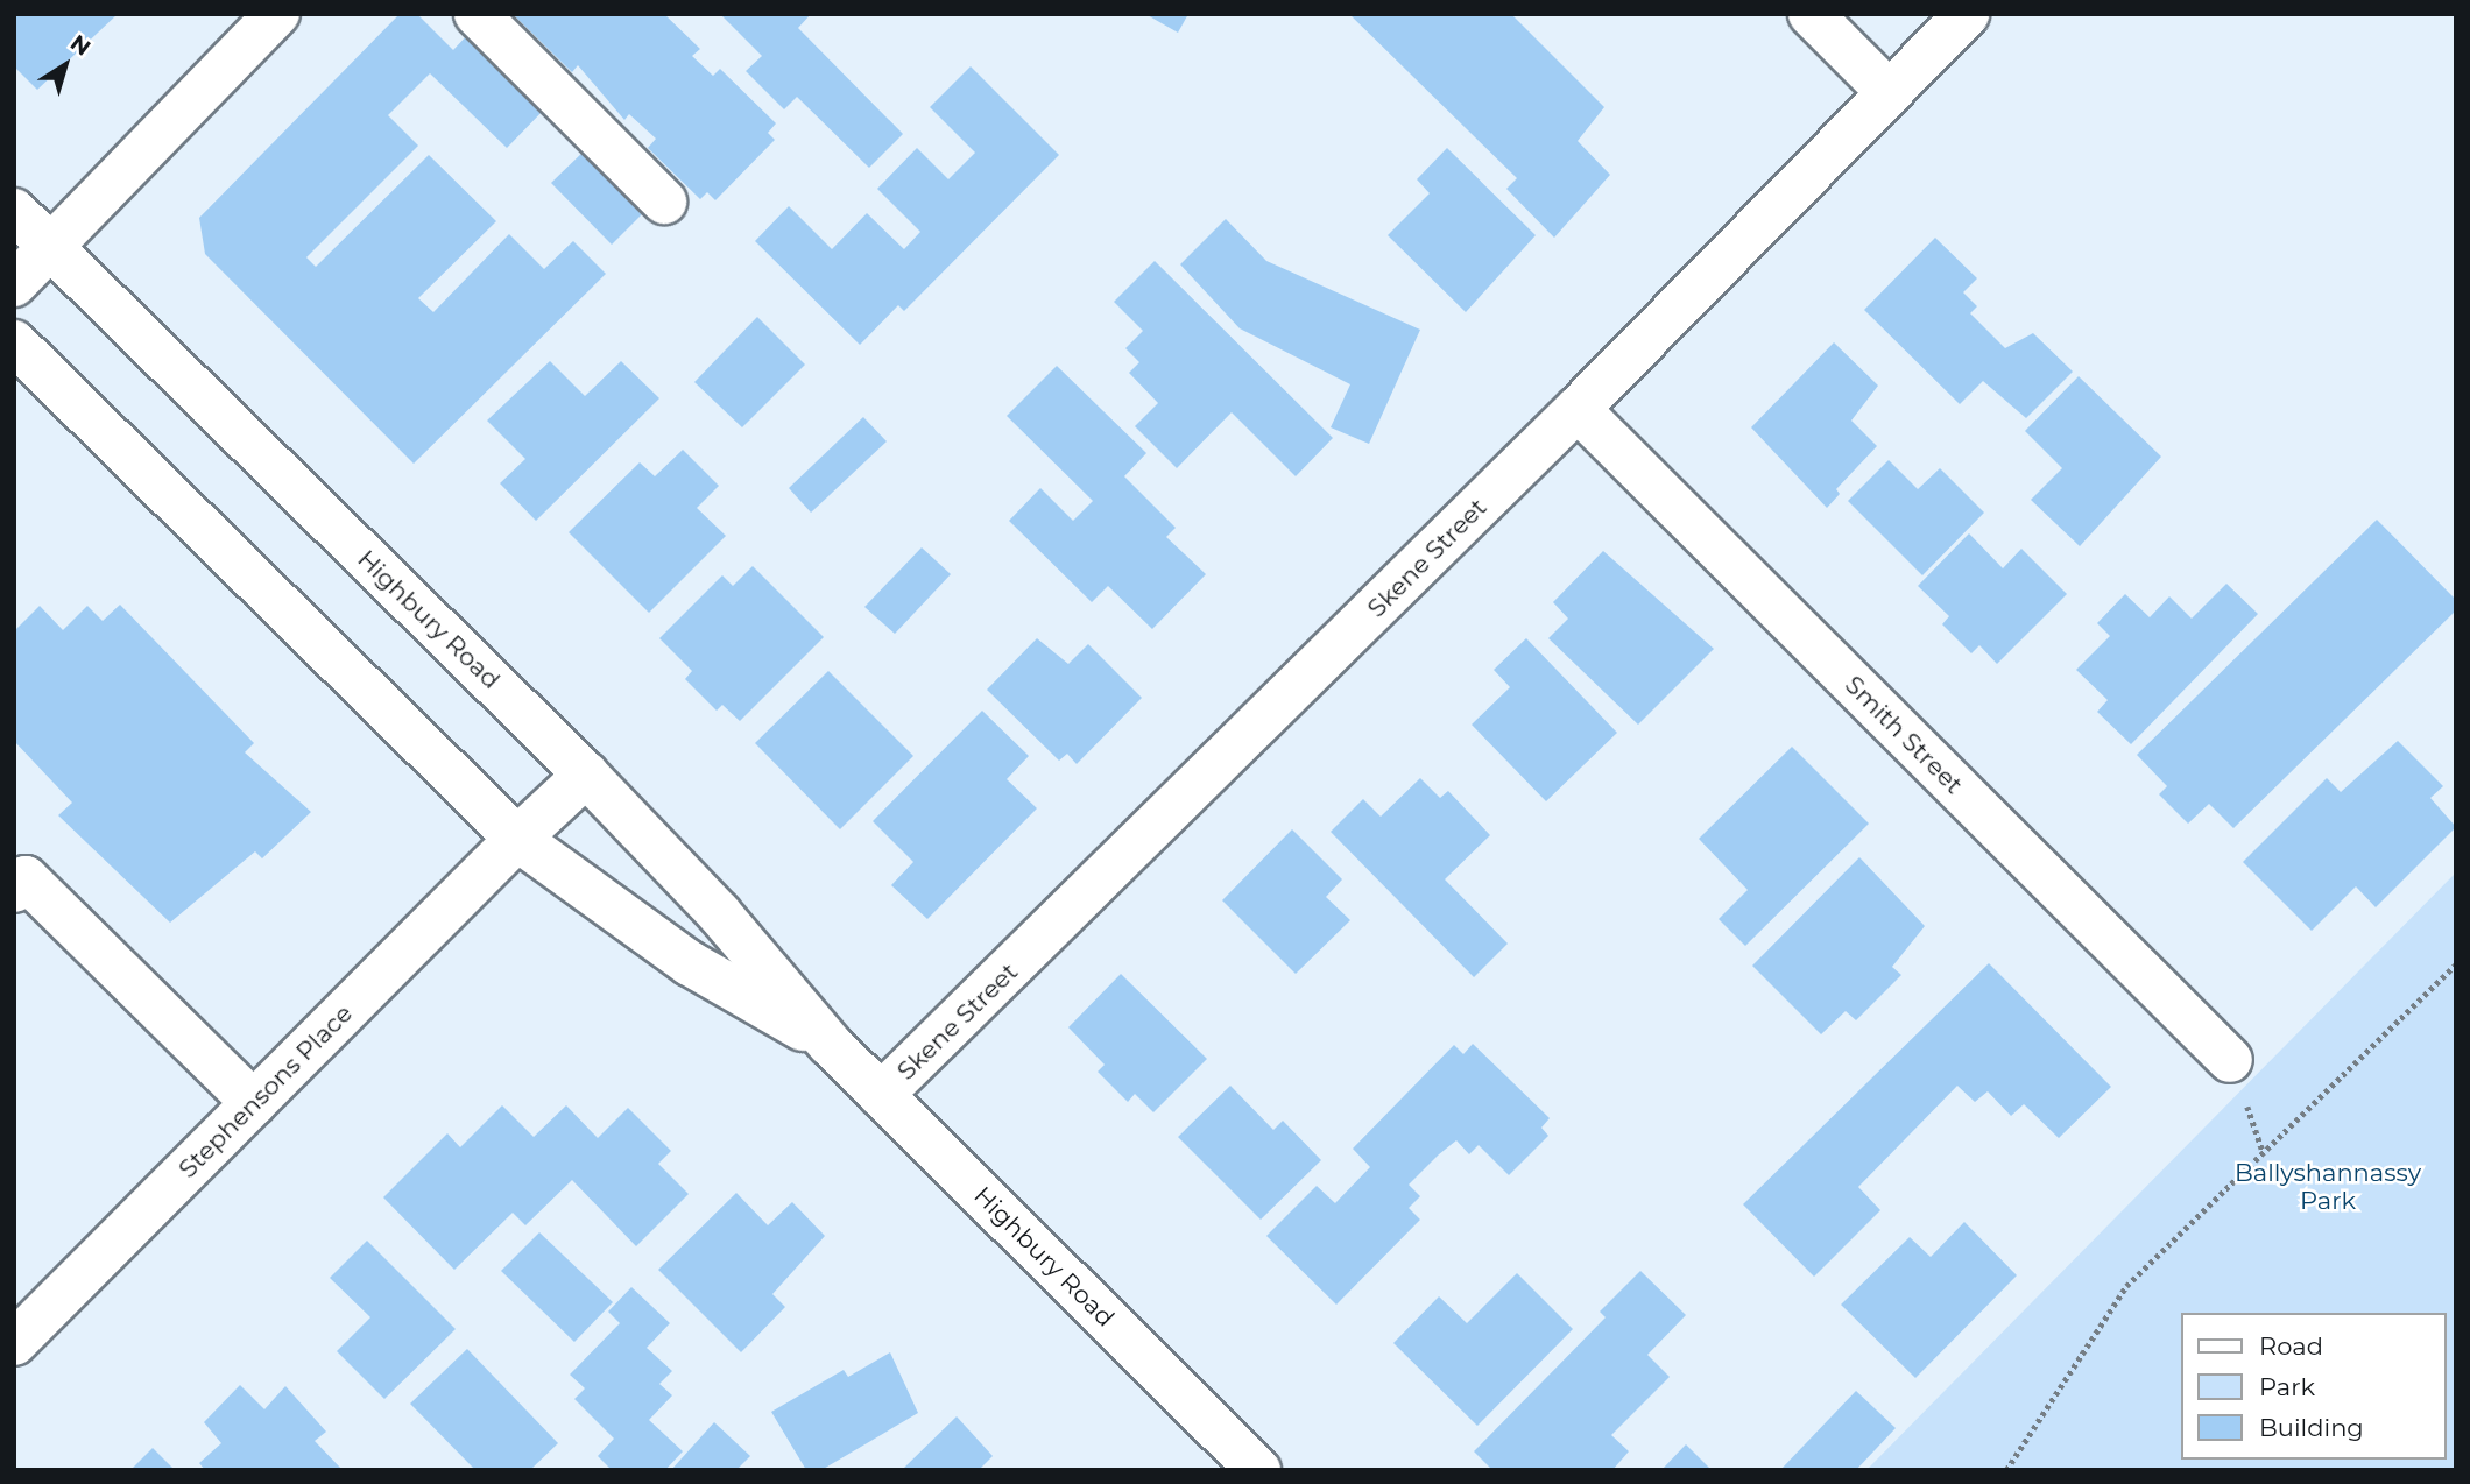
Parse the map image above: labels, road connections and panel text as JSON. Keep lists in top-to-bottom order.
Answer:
{
  "streets": {
    "main road": [
      "Skene Street",
      "Highbury Road",
      "Smith Street",
      "Stephensons Place"
    ]
  },
  "crossings": [
    ["Skene Street", "Highbury Road"],
    ["Skene Street", "Smith Street"],
    ["Highbury Road", "Stephensons Place"]
  ],
  "parks": ["Ballyshannassy Park"],
  "legend": ["Road", "Park", "Building"],
  "north": "top right"
}
